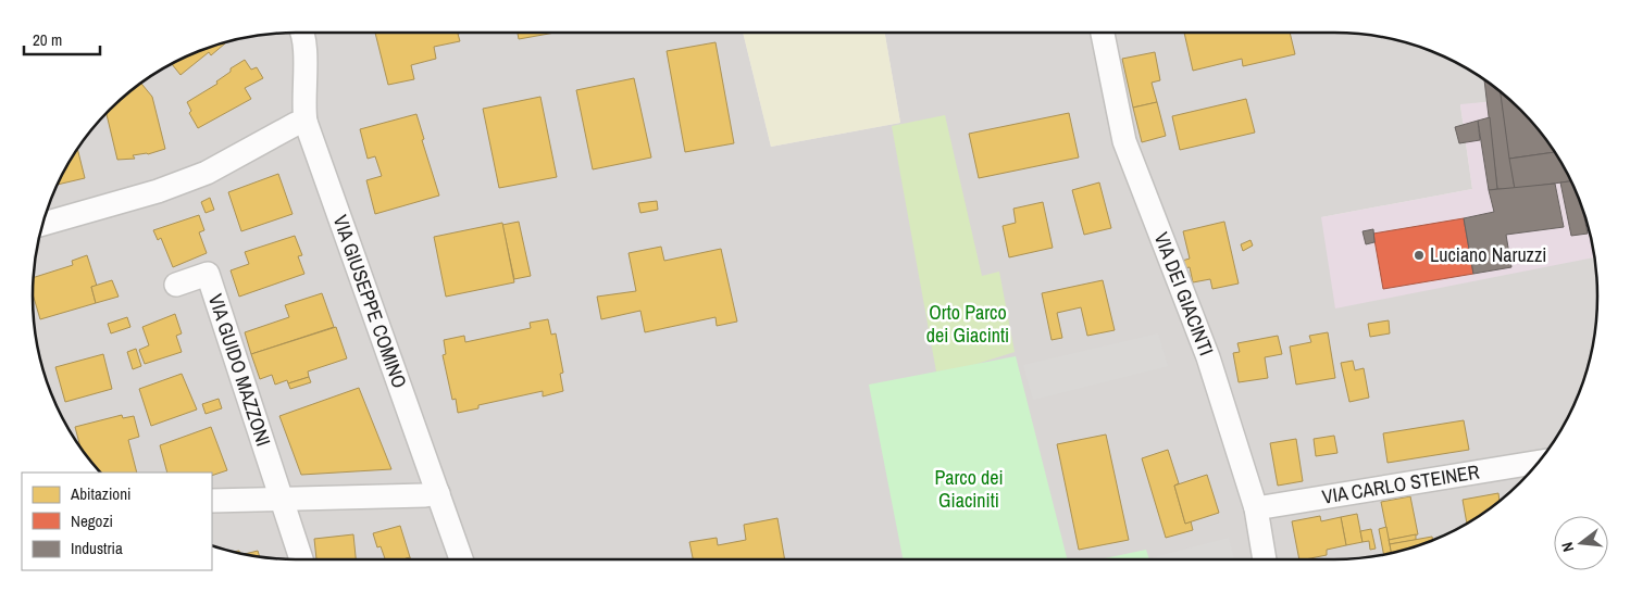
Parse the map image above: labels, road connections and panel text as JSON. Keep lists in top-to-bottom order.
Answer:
{
  "streets": {
    "street": [
      "VIA DEI GIACINTI",
      "VIA GIUSEPPE COMINO",
      "VIA GUIDO MAZZONI",
      "VIA CARLO STEINER"
    ]
  },
  "crossings": [
    ["VIA DEI GIACINTI", "VIA CARLO STEINER"]
  ],
  "parks": ["Orto Parco dei Giacinti", "Parco dei Giaciniti"],
  "places": ["Luciano Naruzzi"],
  "legend": ["Abitazioni", "Negozi", "Industria"],
  "scale_bar": "20 m",
  "north": "left"
}
